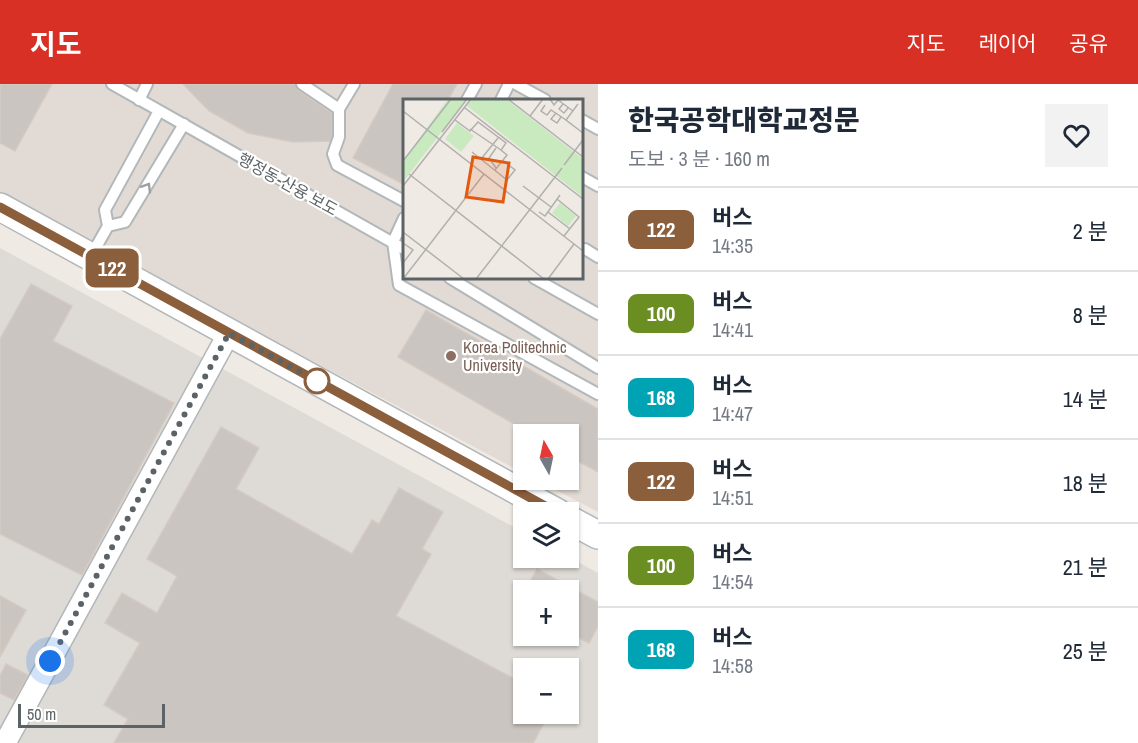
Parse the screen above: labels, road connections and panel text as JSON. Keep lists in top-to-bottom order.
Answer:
{
  "streets": {
    "lane": ["행정동-산융 보도"]
  },
  "places": ["Korea Politechnic University"],
  "lines": ["bus line 122"],
  "scale_bar": "50 m",
  "north": "top",
  "page": {
    "header": "지도",
    "nav": ["지도", "레이어", "공유"],
    "on_map": "122",
    "heading": ["한국공학대학교정문", "도보 · 3 분 · 160 m"],
    "list": [
      {
        "mark": "122",
        "name": "버스",
        "note": "14:35",
        "value": "2 분"
      },
      {
        "mark": "100",
        "name": "버스",
        "note": "14:41",
        "value": "8 분"
      },
      {
        "mark": "168",
        "name": "버스",
        "note": "14:47",
        "value": "14 분"
      },
      {
        "mark": "122",
        "name": "버스",
        "note": "14:51",
        "value": "18 분"
      },
      {
        "mark": "100",
        "name": "버스",
        "note": "14:54",
        "value": "21 분"
      },
      {
        "mark": "168",
        "name": "버스",
        "note": "14:58",
        "value": "25 분"
      }
    ],
    "map_buttons": ["+", "−"],
    "scale": "50 m"
  }
}
